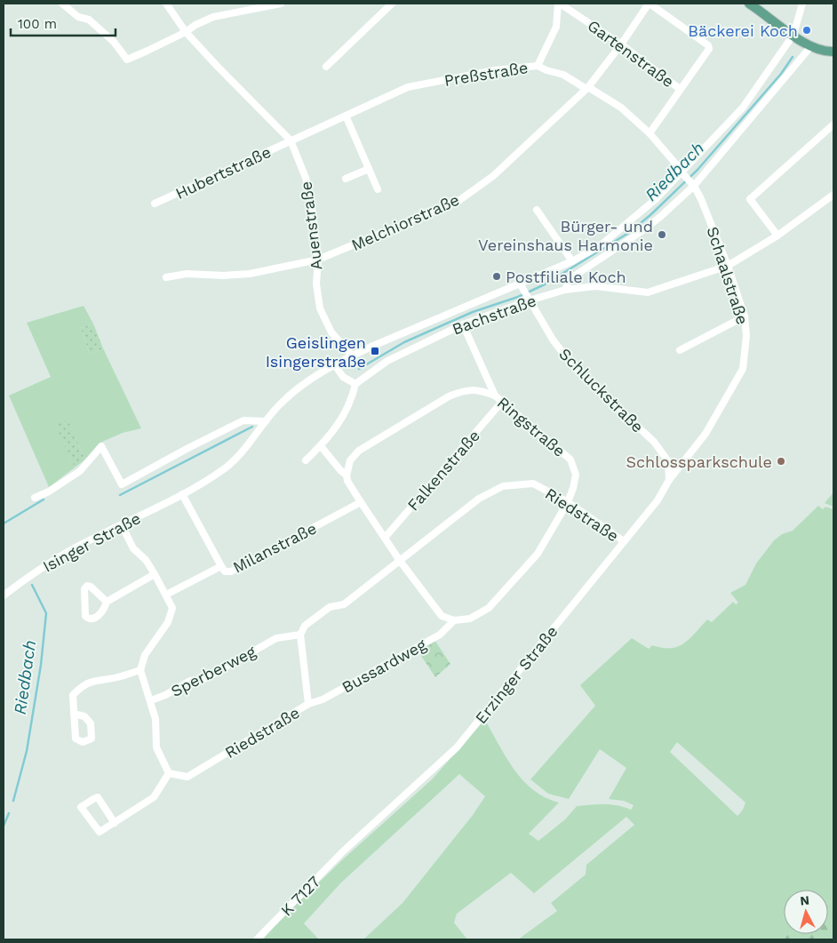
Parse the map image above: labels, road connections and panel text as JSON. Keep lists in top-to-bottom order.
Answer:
{
  "streets": {
    "street": [
      "Gartenstraße",
      "Preßstraße",
      "Hubertstraße",
      "Melchiorstraße",
      "Auenstraße",
      "Schaalstraße",
      "Bachstraße",
      "Schluckstraße",
      "Ringstraße",
      "Falkenstraße",
      "Riedstraße",
      "Isinger Straße",
      "Milanstraße",
      "Bussardweg",
      "Sperberweg",
      "Erzinger Straße",
      "K 7127"
    ]
  },
  "crossings": [
    ["Gartenstraße", "Melchiorstraße"],
    ["Preßstraße", "Hubertstraße"],
    ["Preßstraße", "Melchiorstraße"],
    ["Preßstraße", "Auenstraße"],
    ["Preßstraße", "Schaalstraße"],
    ["Preßstraße", "Bachstraße"],
    ["Hubertstraße", "Auenstraße"],
    ["Melchiorstraße", "Auenstraße"],
    ["Auenstraße", "Bachstraße"],
    ["Schaalstraße", "Bachstraße"],
    ["Schaalstraße", "Schluckstraße"],
    ["Schaalstraße", "Erzinger Straße"],
    ["Bachstraße", "Schluckstraße"],
    ["Bachstraße", "Isinger Straße"],
    ["Schluckstraße", "Erzinger Straße"],
    ["Ringstraße", "Falkenstraße"],
    ["Ringstraße", "Riedstraße"],
    ["Ringstraße", "Bussardweg"],
    ["Riedstraße", "Bussardweg"],
    ["Riedstraße", "Sperberweg"],
    ["Riedstraße", "Erzinger Straße"],
    ["Erzinger Straße", "K 7127"]
  ],
  "water": ["Riedbach"],
  "places": {
    "other": [
      "Bäckerei Koch",
      "Bürger- und Vereinshaus Harmonie",
      "Postfiliale Koch",
      "Schlossparkschule"
    ],
    "transit": ["Geislingen Isingerstraße"]
  },
  "scale_bar": "100 m",
  "north": "top"
}
